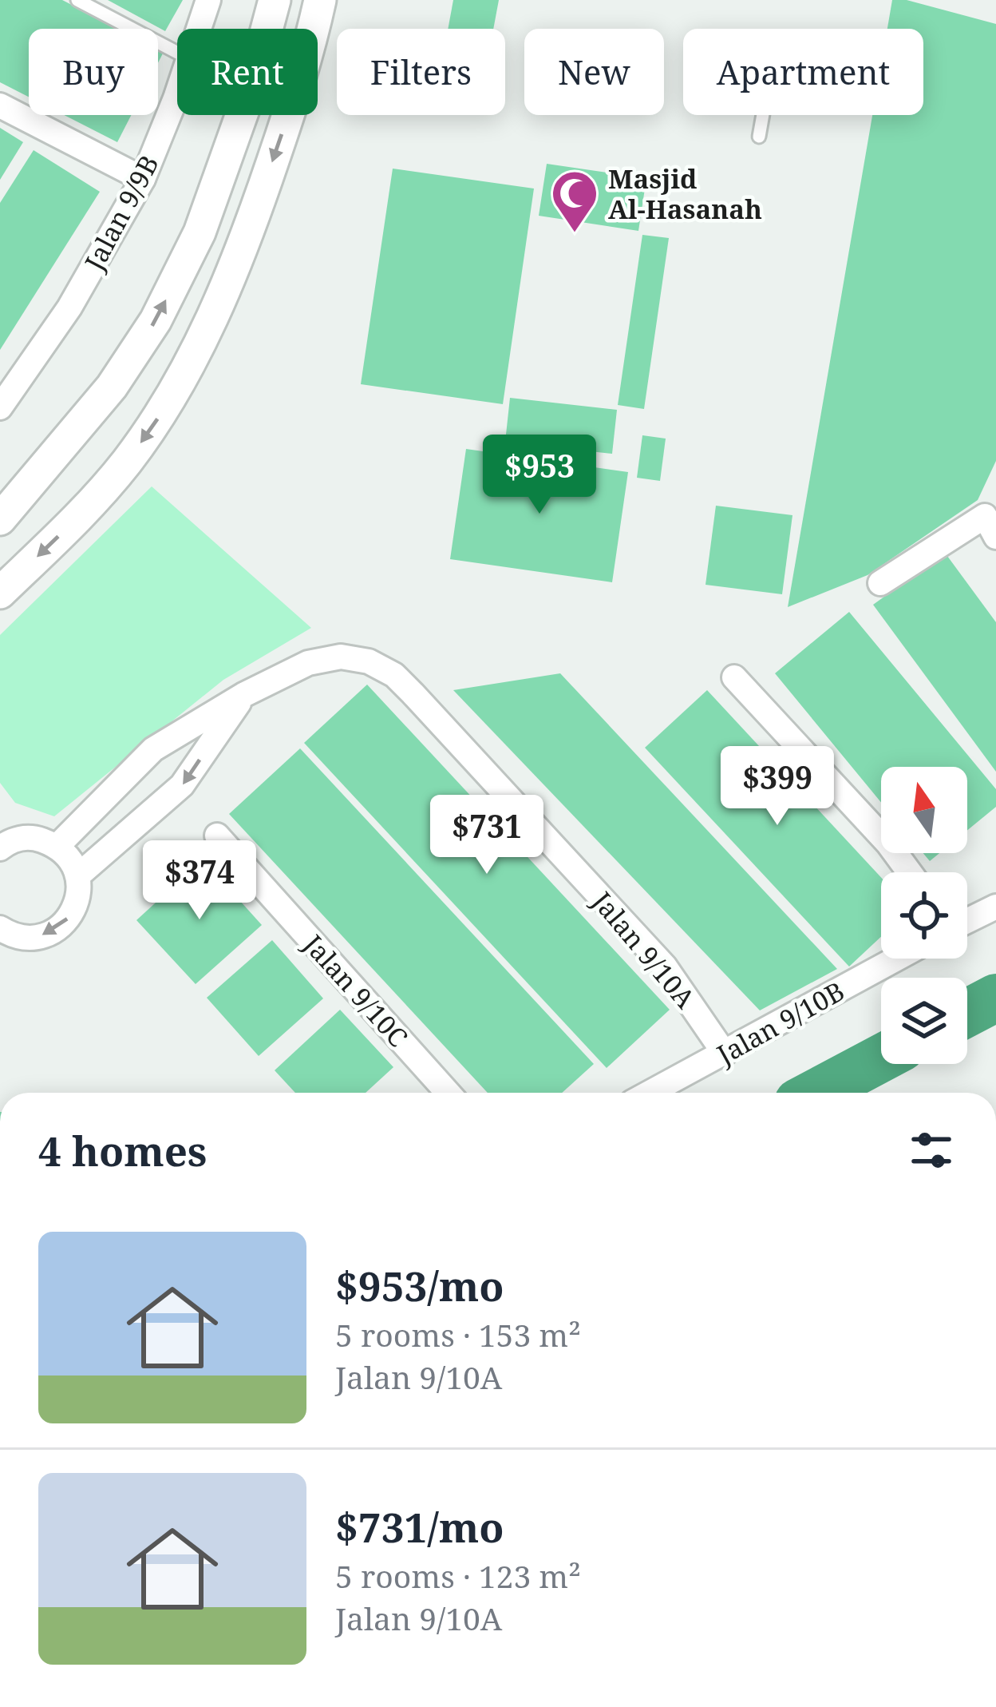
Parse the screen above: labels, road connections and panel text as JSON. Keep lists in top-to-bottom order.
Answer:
{
  "streets": {
    "street": [
      "Jalan 9/9B",
      "Jalan 9/10A",
      "Jalan 9/10C",
      "Jalan 9/10B"
    ]
  },
  "crossings": [
    ["Jalan 9/10A", "Jalan 9/10B"]
  ],
  "places": {
    "mosque": ["Masjid Al-Hasanah"]
  },
  "north": "top",
  "page": {
    "chip": [
      "Buy",
      "Rent",
      "Filters",
      "New",
      "Apartment"
    ],
    "price": [
      "$953",
      "$399",
      "$731",
      "$374"
    ],
    "heading": "4 homes",
    "list": [
      {
        "name": "$953/mo",
        "note": "5 rooms · 153 m² · Jalan 9/10A"
      },
      {
        "name": "$731/mo",
        "note": "5 rooms · 123 m² · Jalan 9/10A"
      }
    ]
  }
}
